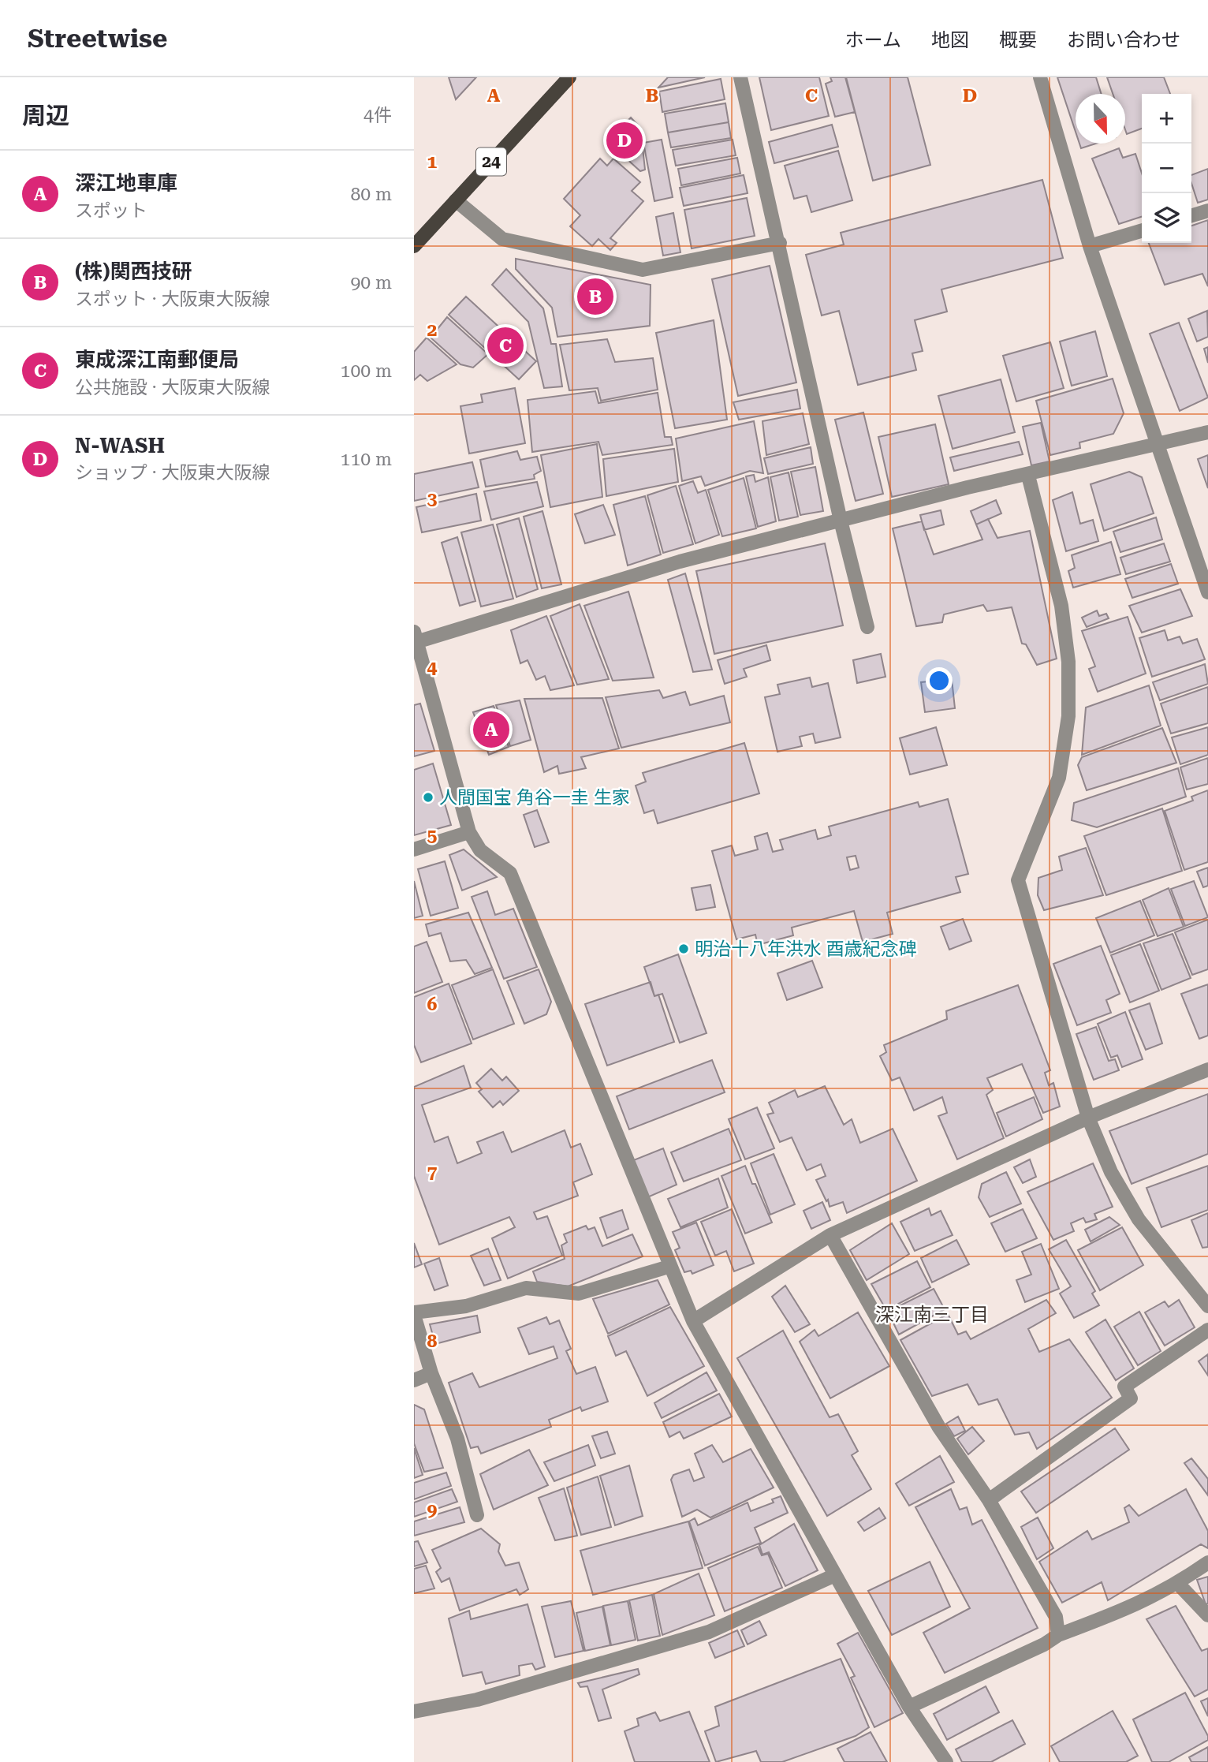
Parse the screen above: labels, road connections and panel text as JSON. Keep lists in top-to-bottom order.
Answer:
{
  "streets": {
    "main road": ["24"]
  },
  "districts": ["深江南三丁目"],
  "places": ["人間国宝 角谷一圭 生家", "明治十八年洪水 酉歳紀念碑"],
  "north": "bottom",
  "page": {
    "header": "Streetwise",
    "nav": [
      "ホーム",
      "地図",
      "概要",
      "お問い合わせ"
    ],
    "heading": ["周辺", "4件"],
    "map_buttons": ["+", "−"],
    "pins": [
      "D",
      "B",
      "C",
      "A"
    ],
    "list": [
      {
        "mark": "A",
        "name": "深江地車庫",
        "note": "スポット",
        "value": "80 m"
      },
      {
        "mark": "B",
        "name": "(株)関西技研",
        "note": "スポット · 大阪東大阪線",
        "value": "90 m"
      },
      {
        "mark": "C",
        "name": "東成深江南郵便局",
        "note": "公共施設 · 大阪東大阪線",
        "value": "100 m"
      },
      {
        "mark": "D",
        "name": "N-WASH",
        "note": "ショップ · 大阪東大阪線",
        "value": "110 m"
      }
    ]
  },
  "grid": {
    "columns": [
      "A",
      "B",
      "C",
      "D"
    ],
    "rows": [
      "1",
      "2",
      "3",
      "4",
      "5",
      "6",
      "7",
      "8",
      "9"
    ]
  }
}
